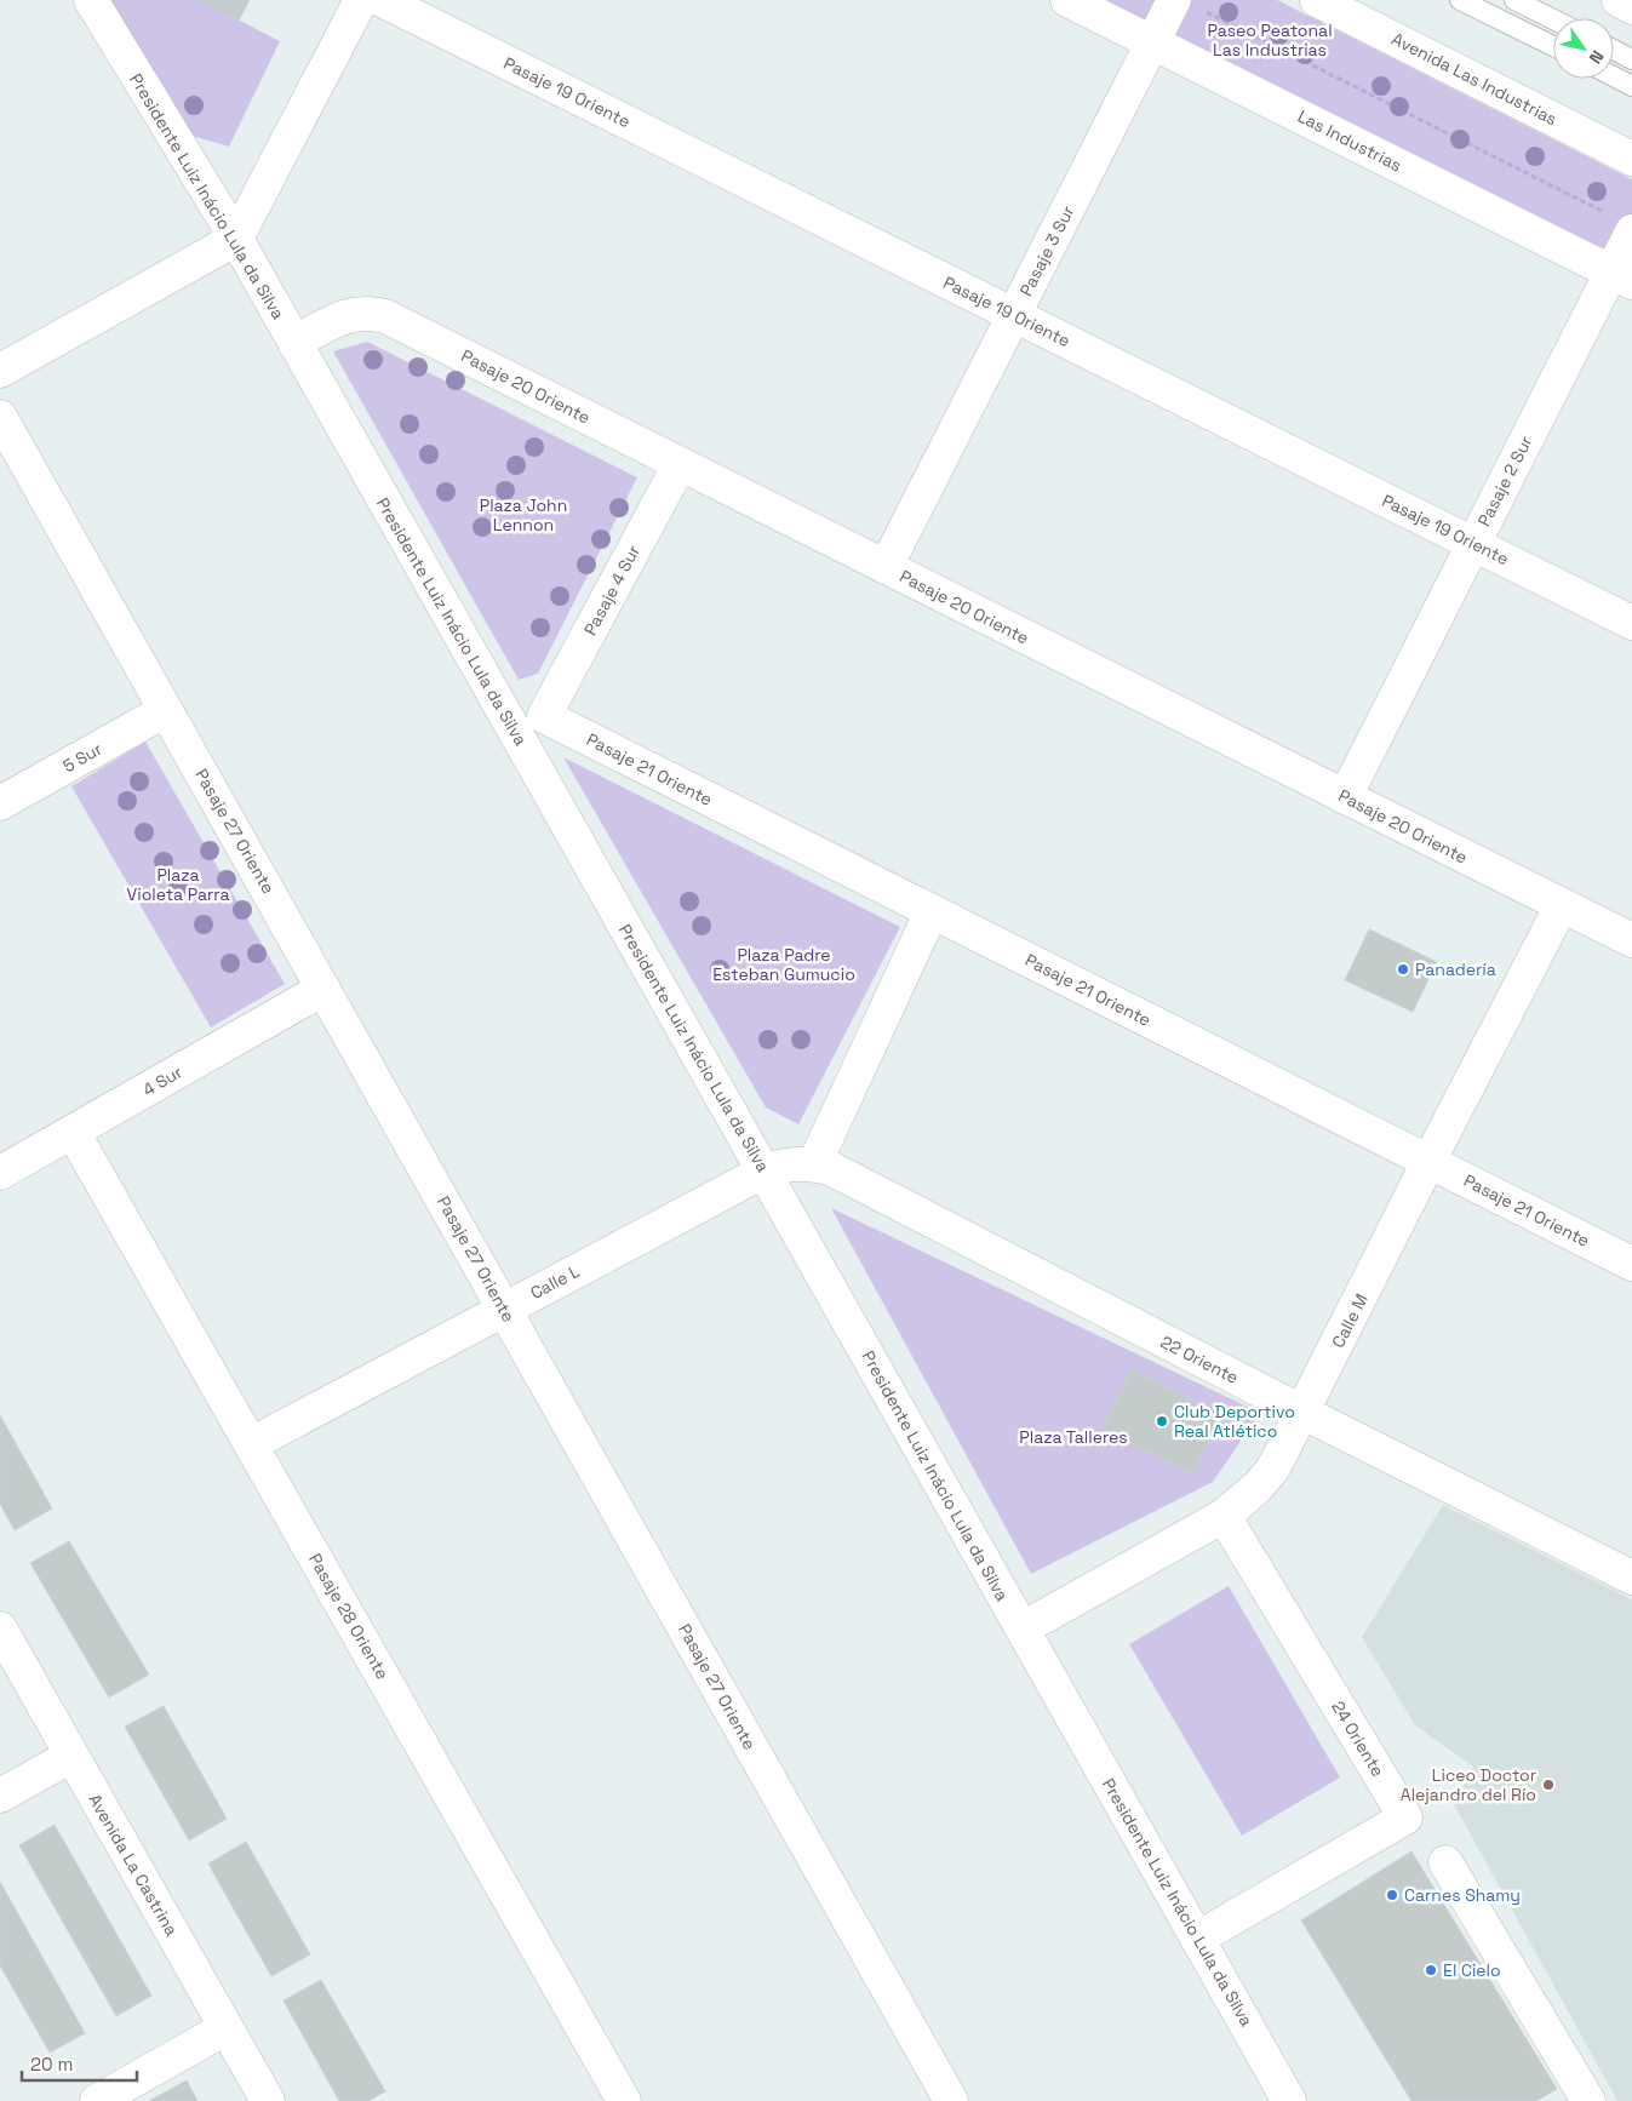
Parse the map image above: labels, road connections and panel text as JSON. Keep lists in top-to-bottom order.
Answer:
{
  "streets": {
    "street": [
      "Avenida Las Industrias",
      "Pasaje 19 Oriente",
      "Las Industrias",
      "Presidente Luiz Inácio Lula da Silva",
      "Pasaje 3 Sur",
      "Pasaje 20 Oriente",
      "Pasaje 2 Sur",
      "Pasaje 4 Sur",
      "5 Sur",
      "Pasaje 21 Oriente",
      "Pasaje 27 Oriente",
      "4 Sur",
      "Calle L",
      "Calle M",
      "22 Oriente",
      "Pasaje 28 Oriente",
      "24 Oriente",
      "Avenida La Castrina"
    ]
  },
  "crossings": [
    ["Pasaje 19 Oriente", "Pasaje 3 Sur"],
    ["Pasaje 19 Oriente", "Pasaje 2 Sur"],
    ["Las Industrias", "Pasaje 3 Sur"],
    ["Las Industrias", "Pasaje 2 Sur"],
    ["Presidente Luiz Inácio Lula da Silva", "Pasaje 20 Oriente"],
    ["Presidente Luiz Inácio Lula da Silva", "Calle L"],
    ["Presidente Luiz Inácio Lula da Silva", "Calle M"],
    ["Presidente Luiz Inácio Lula da Silva", "22 Oriente"],
    ["Presidente Luiz Inácio Lula da Silva", "24 Oriente"],
    ["Pasaje 3 Sur", "Pasaje 20 Oriente"],
    ["Pasaje 20 Oriente", "Pasaje 2 Sur"],
    ["Pasaje 20 Oriente", "Pasaje 4 Sur"],
    ["Pasaje 20 Oriente", "Calle M"],
    ["Pasaje 4 Sur", "Pasaje 21 Oriente"],
    ["5 Sur", "Pasaje 27 Oriente"],
    ["Pasaje 21 Oriente", "Calle M"],
    ["Pasaje 27 Oriente", "4 Sur"],
    ["Pasaje 27 Oriente", "Calle L"],
    ["4 Sur", "Pasaje 28 Oriente"],
    ["Calle L", "22 Oriente"],
    ["Calle L", "Pasaje 28 Oriente"],
    ["Calle M", "22 Oriente"],
    ["Calle M", "24 Oriente"]
  ],
  "parks": [
    "Paseo Peatonal Las Industrias",
    "Plaza John Lennon",
    "Plaza Violeta Parra",
    "Plaza Padre Esteban Gumucio",
    "Plaza Talleres"
  ],
  "places": [
    "Panadería",
    "Club Deportivo Real Atlético",
    "Liceo Doctor Alejandro del Río",
    "Carnes Shamy",
    "El Cielo"
  ],
  "scale_bar": "20 m",
  "north": "bottom right"
}
